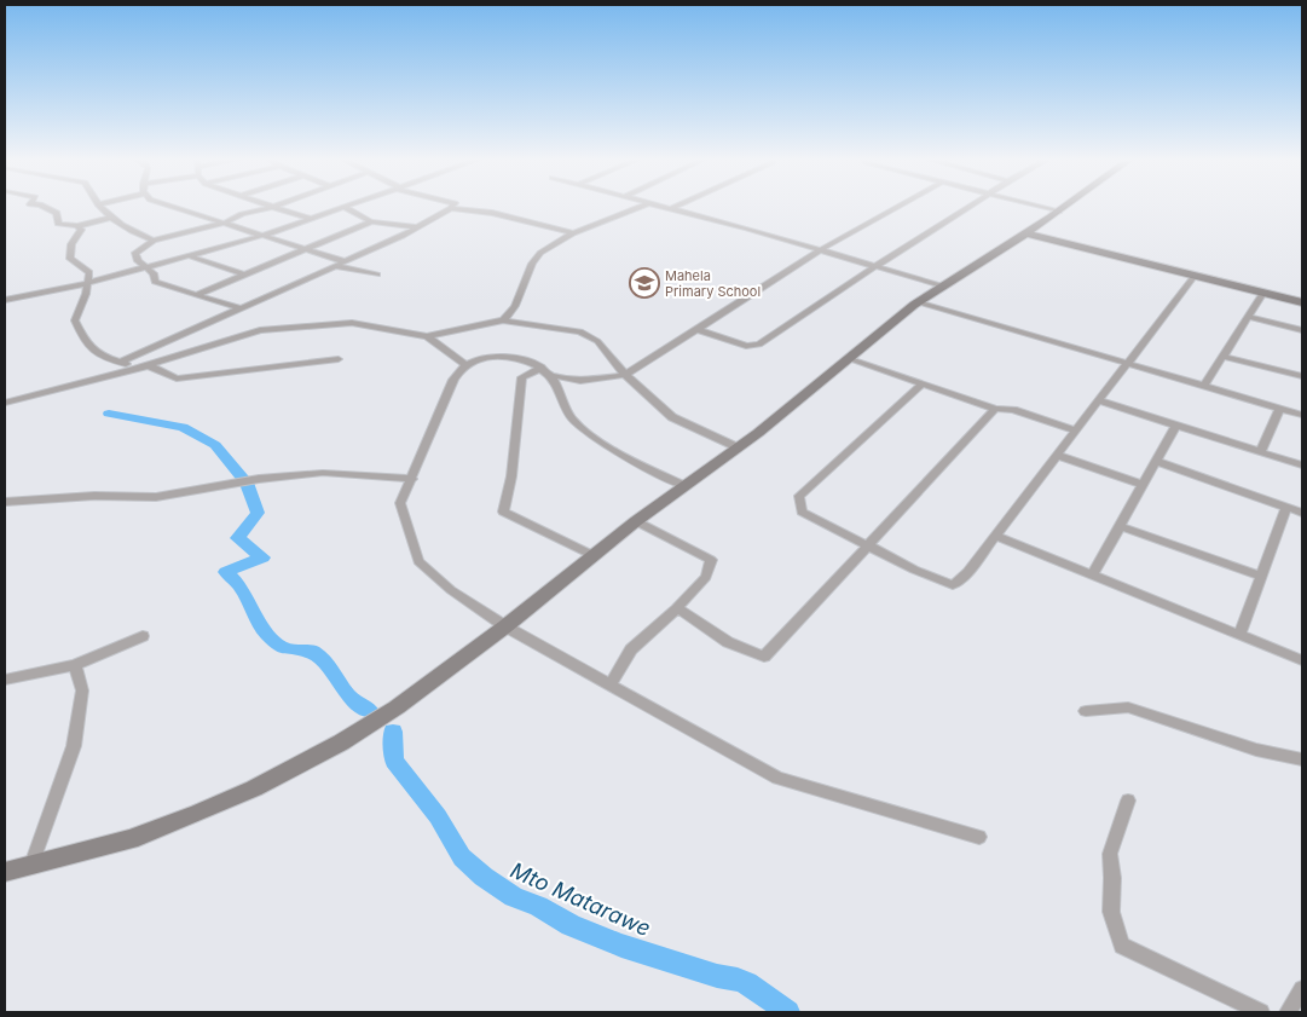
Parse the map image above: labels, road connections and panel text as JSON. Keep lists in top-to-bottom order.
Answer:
{
  "water": ["Mto Matarawe"],
  "places": {
    "school or university": ["Mahela Primary School"]
  }
}
